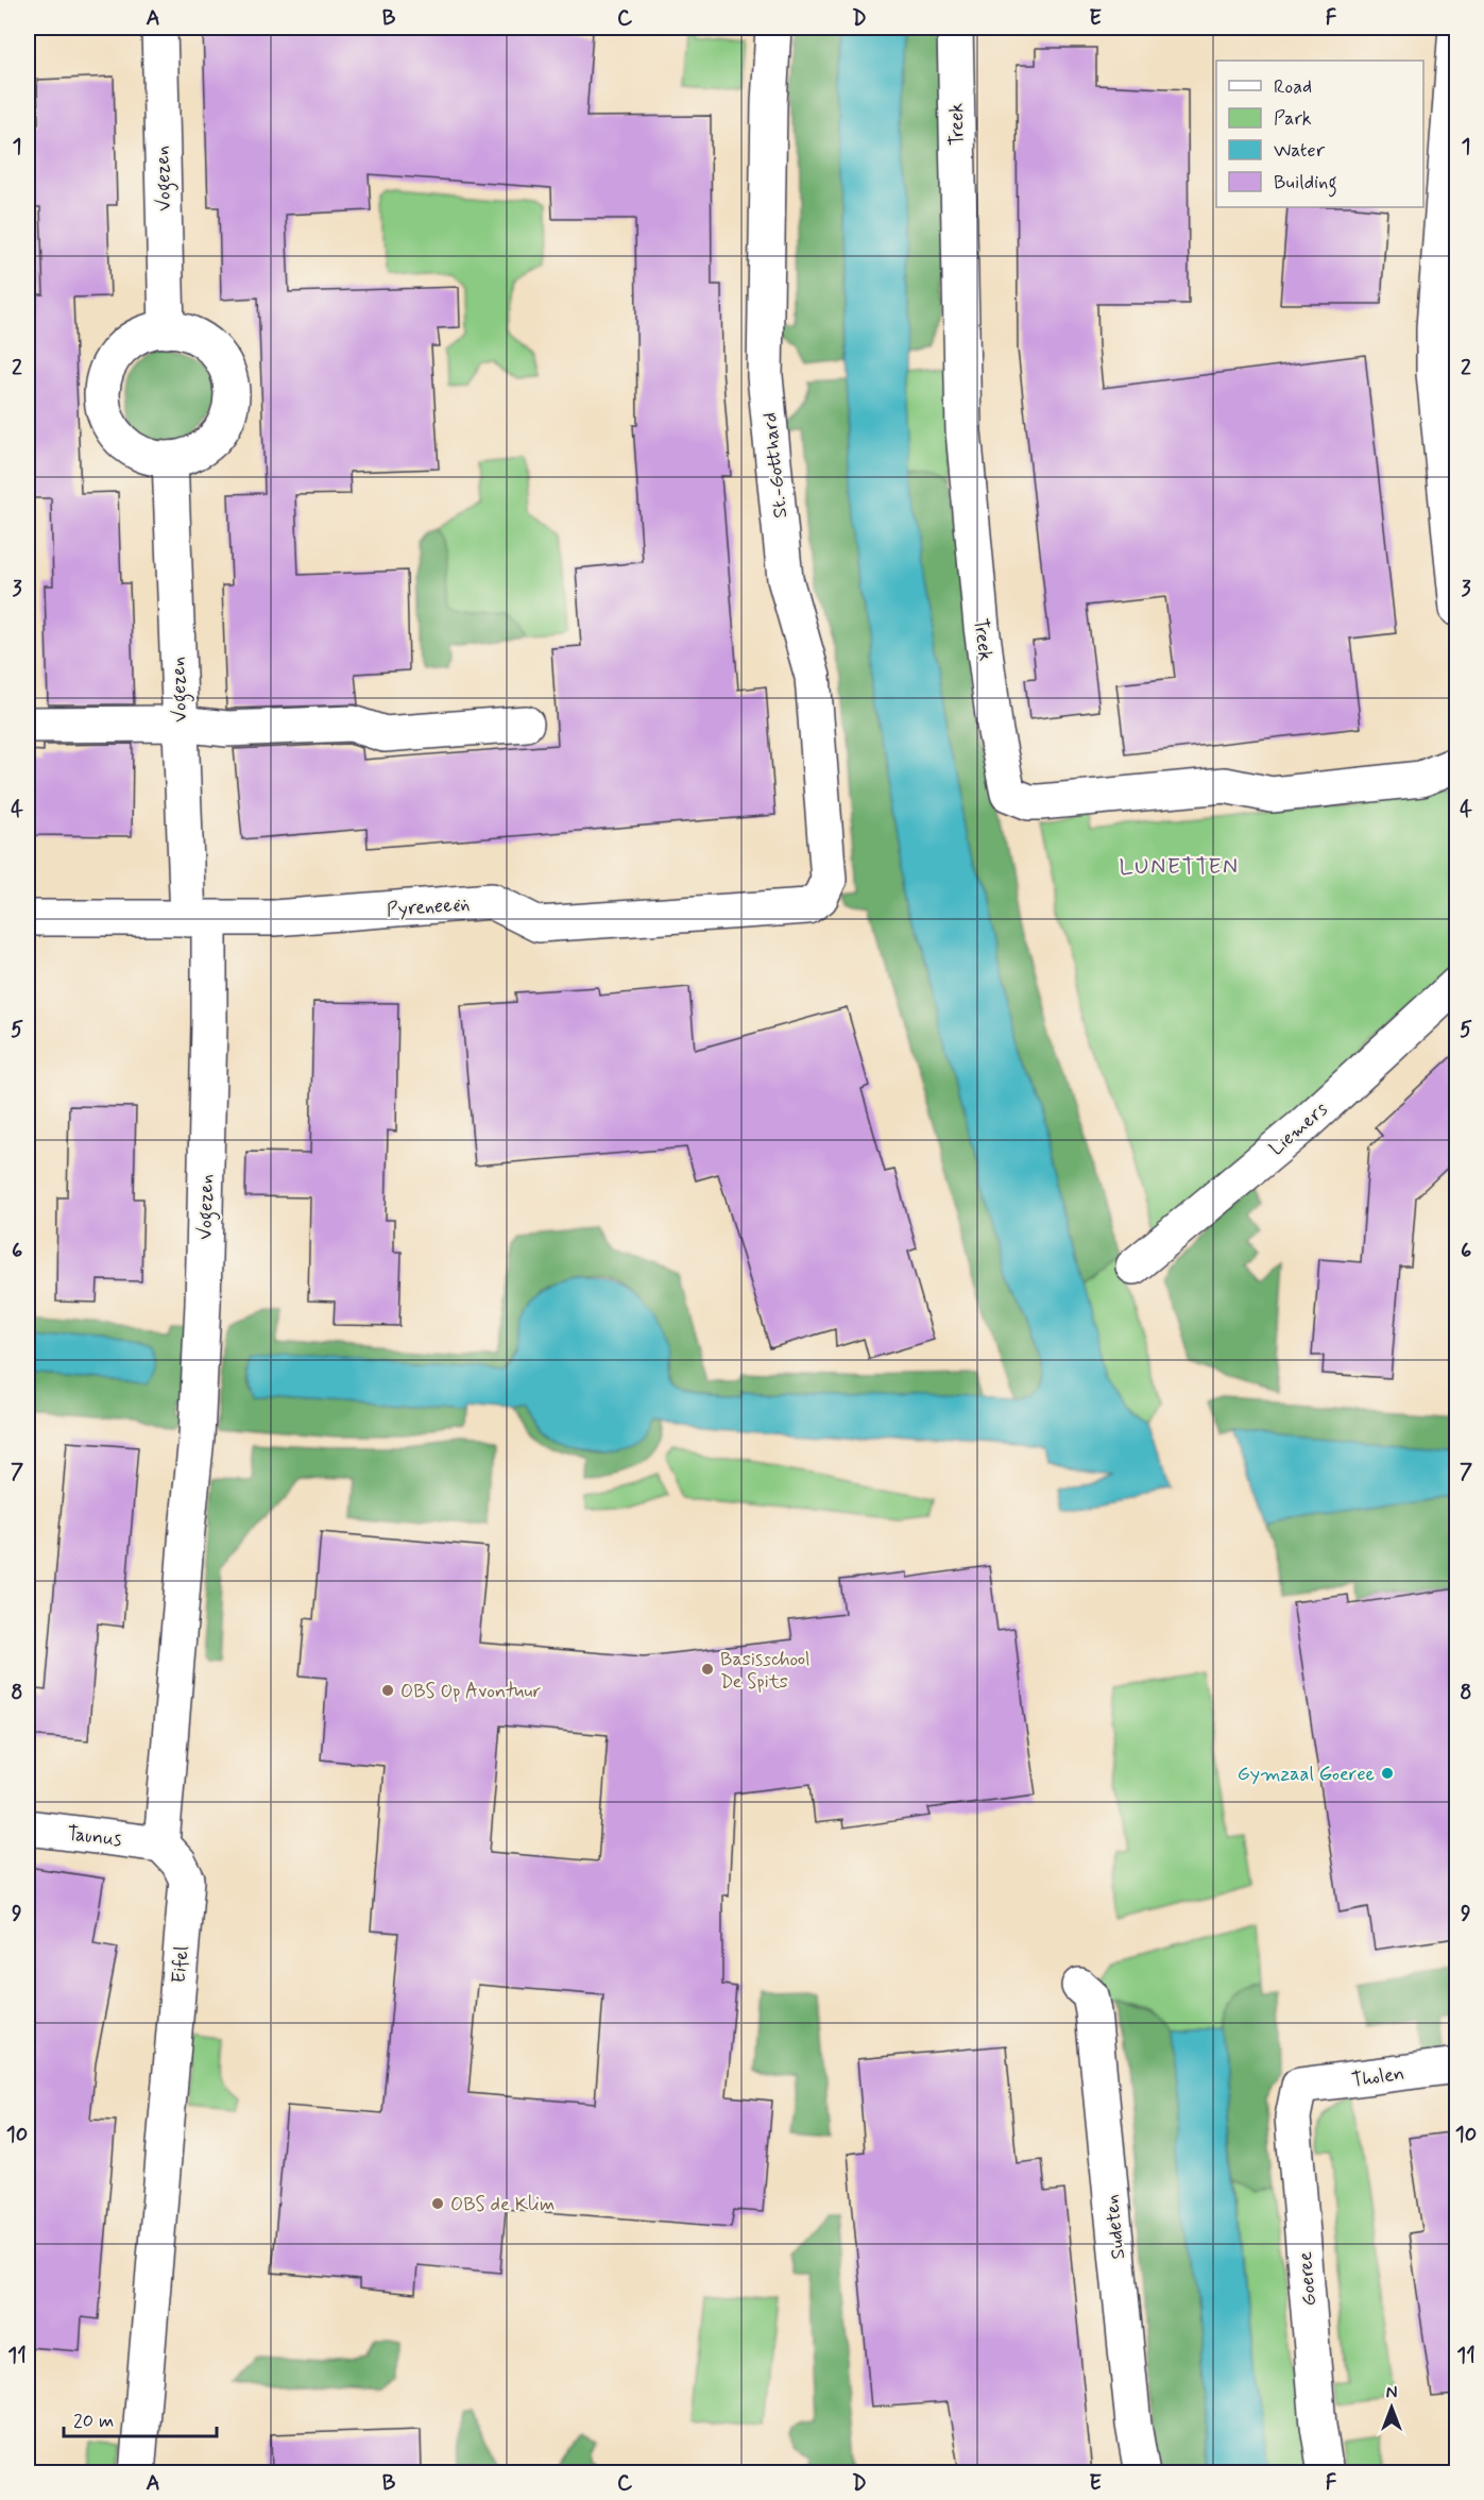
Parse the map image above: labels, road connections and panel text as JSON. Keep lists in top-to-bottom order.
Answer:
{
  "streets": {
    "street": [
      "Treek",
      "Vogezen",
      "St.-Gotthard",
      "Pyreneeën",
      "Liemers",
      "Taunus",
      "Eifel",
      "Tholen",
      "Sudeten",
      "Goeree"
    ]
  },
  "crossings": [
    ["Vogezen", "Pyreneeën"],
    ["Vogezen", "Taunus"],
    ["Vogezen", "Eifel"],
    ["St.-Gotthard", "Pyreneeën"],
    ["Taunus", "Eifel"],
    ["Tholen", "Goeree"]
  ],
  "districts": ["LUNETTEN"],
  "places": [
    "Basisschool De Spits",
    "OBS Op Avontuur",
    "Gymzaal Goeree",
    "OBS de Klim"
  ],
  "legend": [
    "Road",
    "Park",
    "Water",
    "Building"
  ],
  "scale_bar": "20 m",
  "north": "top",
  "grid": {
    "columns": [
      "A",
      "B",
      "C",
      "D",
      "E",
      "F"
    ],
    "rows": [
      "1",
      "2",
      "3",
      "4",
      "5",
      "6",
      "7",
      "8",
      "9",
      "10",
      "11"
    ]
  }
}
